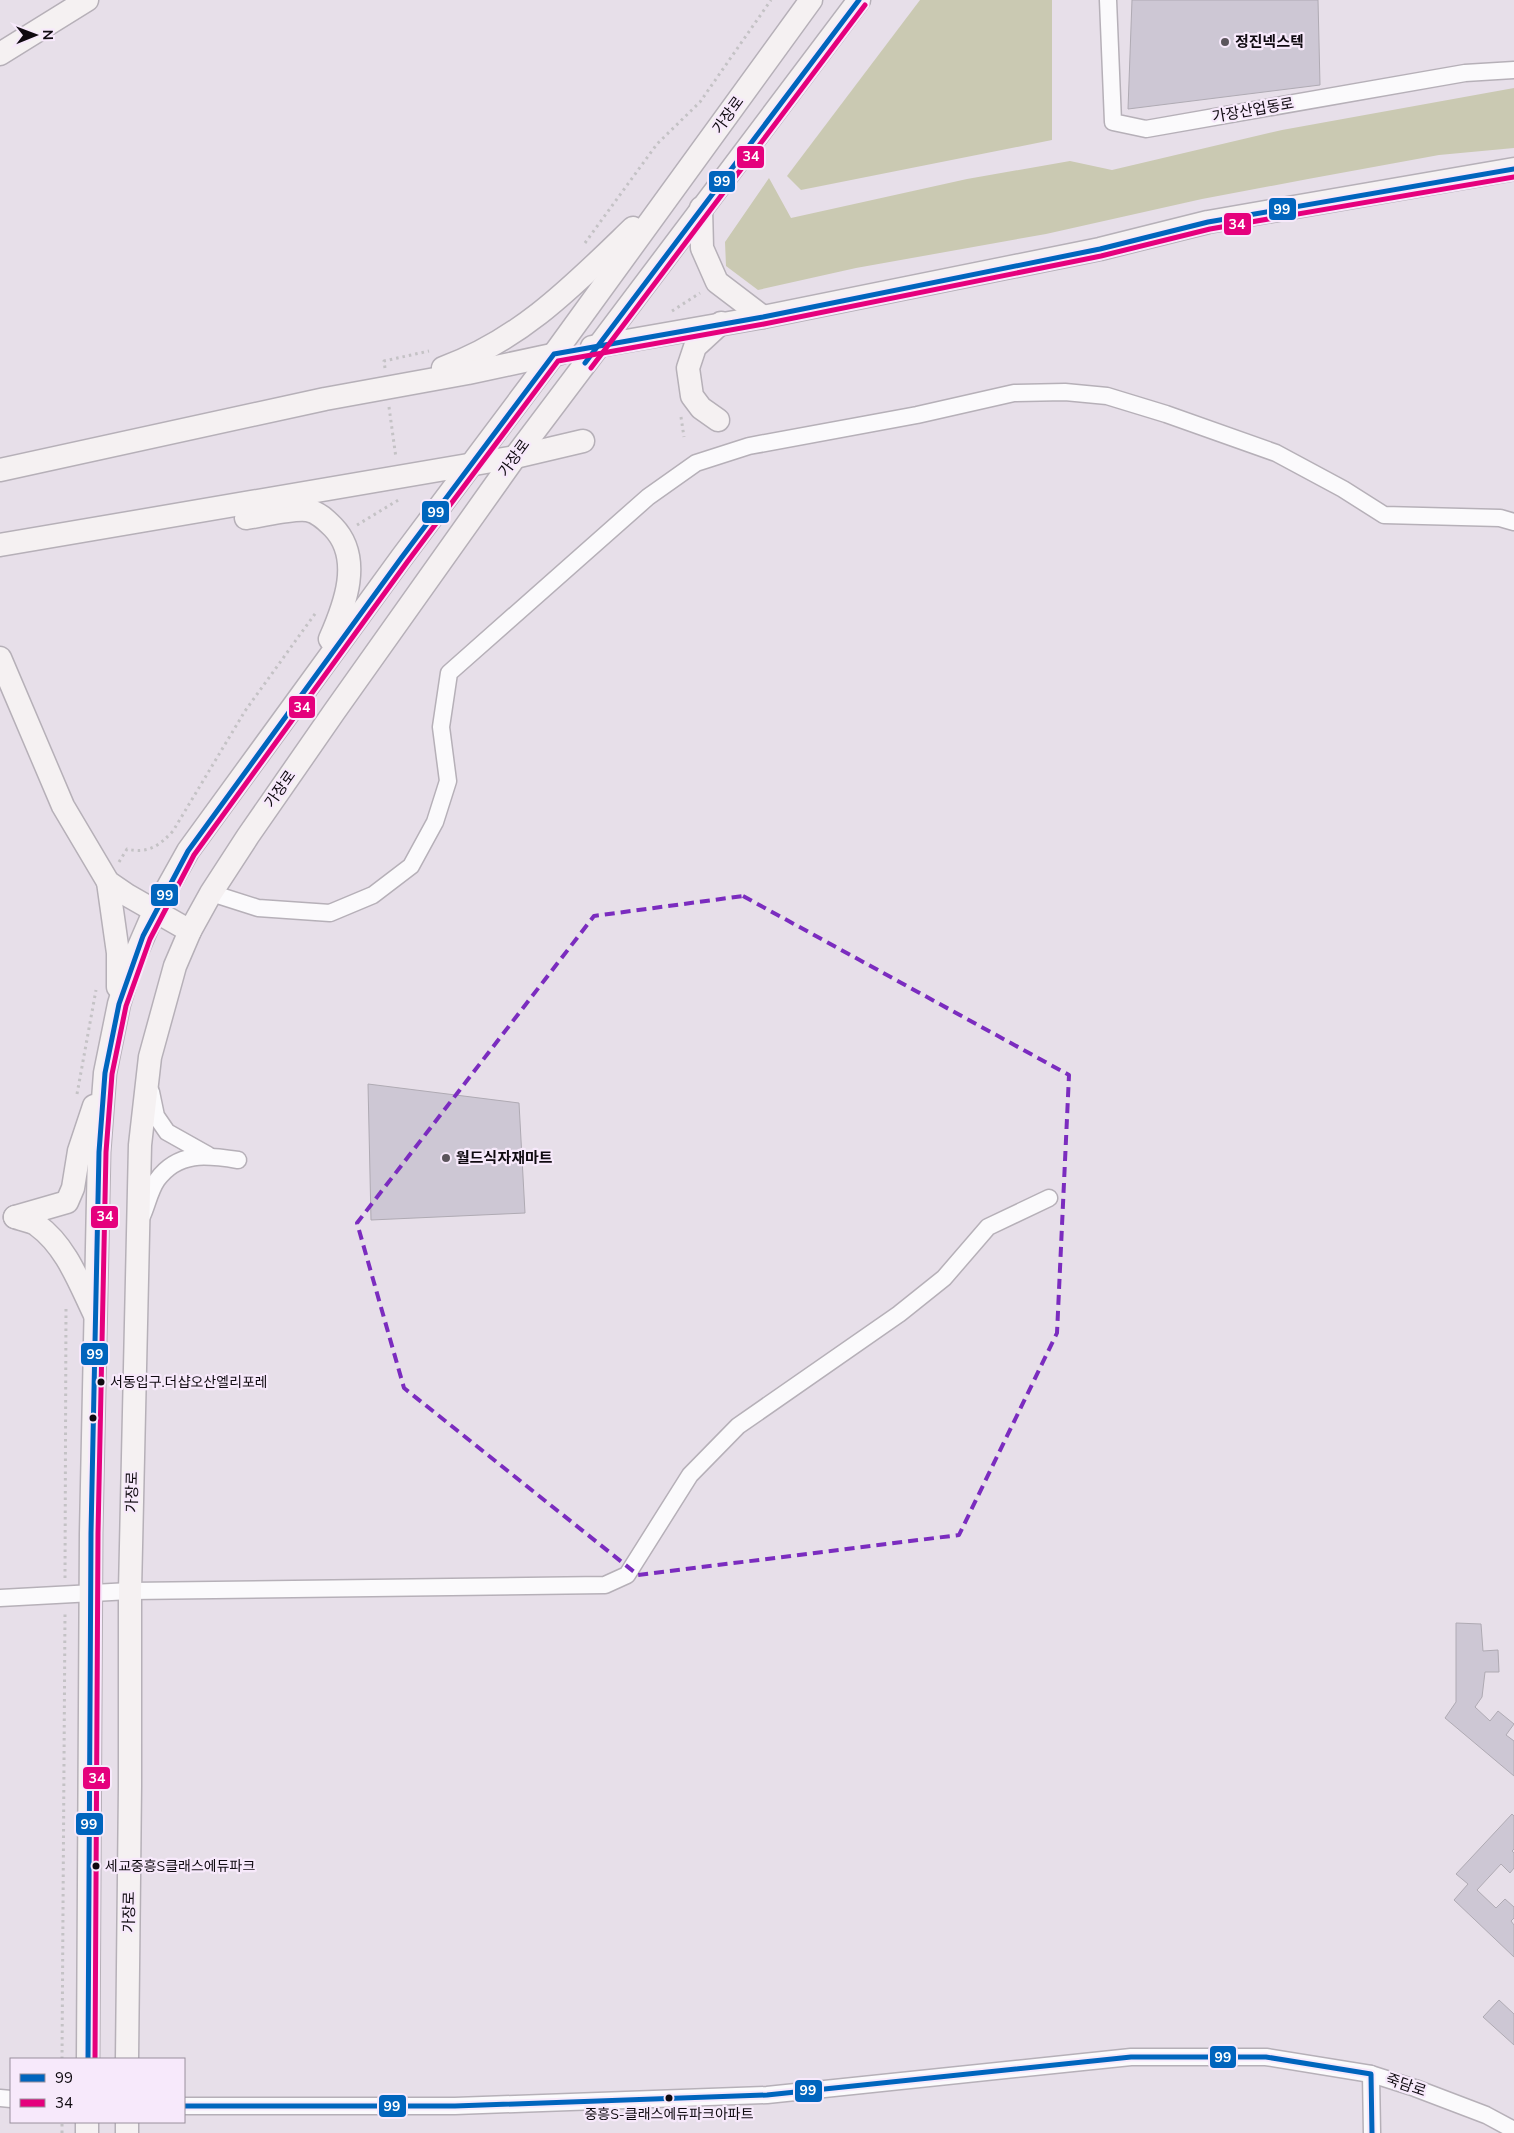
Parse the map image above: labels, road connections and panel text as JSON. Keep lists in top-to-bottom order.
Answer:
{
  "streets": {
    "main road": ["가장로"],
    "street": ["가장산업동로", "죽담로"]
  },
  "places": [
    "정진넥스텍",
    "월드식자재마트",
    "서동입구.더샵오산엘리포레",
    "세교중흥S클래스에듀파크",
    "중흥S-클래스에듀파크아파트"
  ],
  "lines": ["transit line 99", "transit line 34"],
  "legend": ["99", "34"],
  "north": "right"
}
